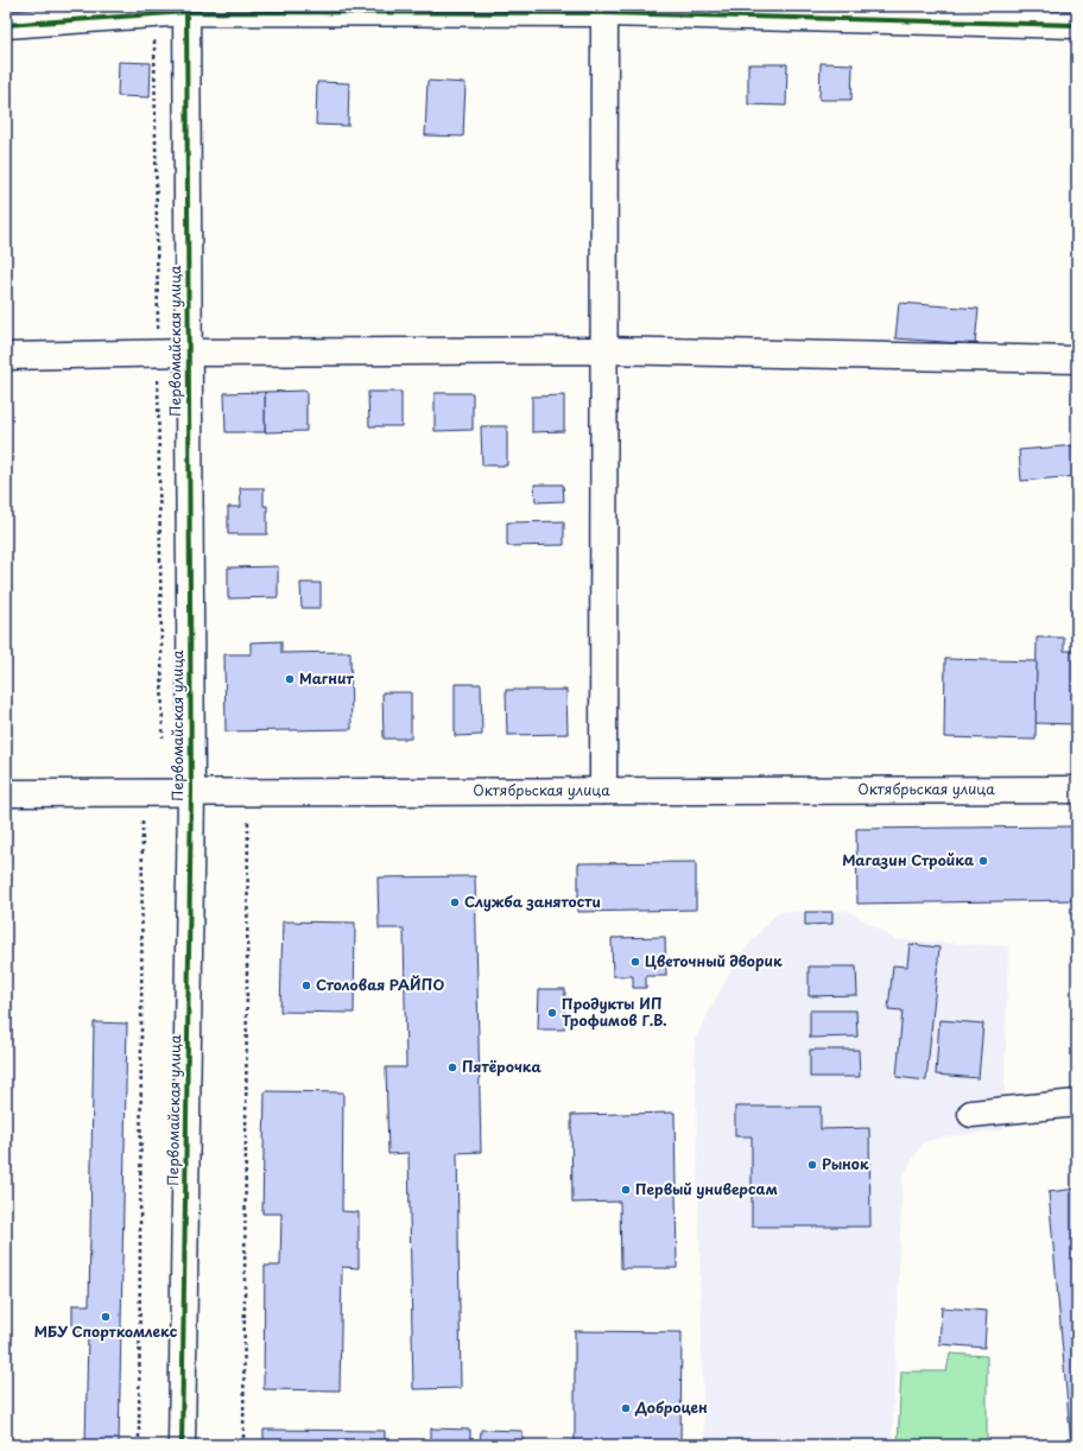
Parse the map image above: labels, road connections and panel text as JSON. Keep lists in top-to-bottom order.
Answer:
{
  "streets": {
    "street": ["Первомайская улица", "Октябрьская улица"]
  },
  "crossings": [
    ["Первомайская улица", "Октябрьская улица"]
  ],
  "places": [
    "Магнит",
    "Магазин Стройка",
    "Служба занятости",
    "Цветочный дворик",
    "Столовая РАЙПО",
    "Продукты ИП Трофимов Г.В.",
    "Пятёрочка",
    "Рынок",
    "Первый универсам",
    "МБУ Спорткомлекс",
    "Доброцен"
  ]
}
